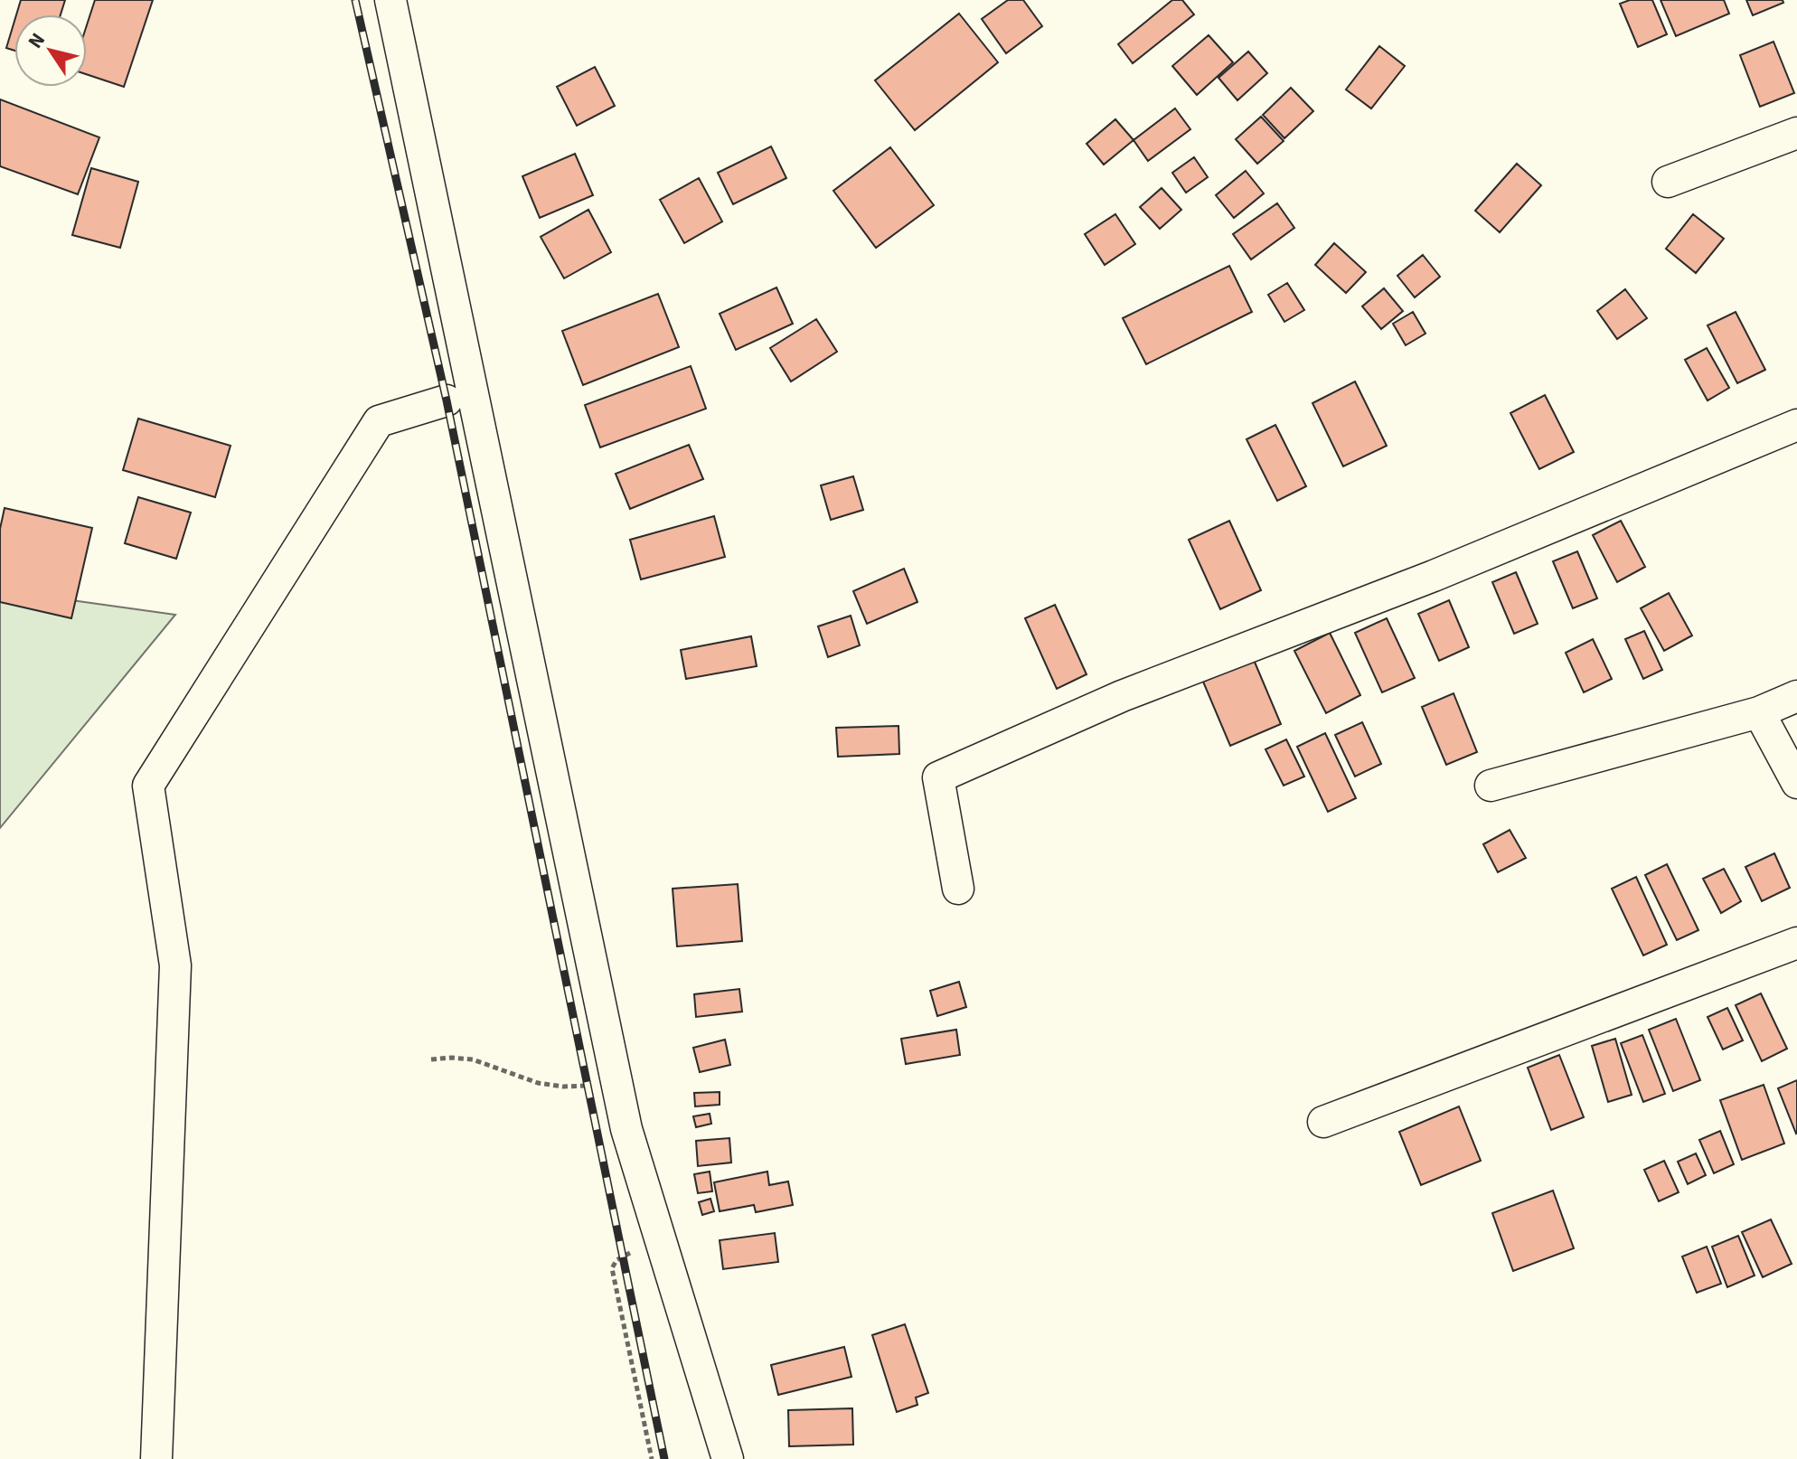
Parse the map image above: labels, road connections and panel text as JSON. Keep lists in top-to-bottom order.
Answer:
{
  "north": "top left"
}
